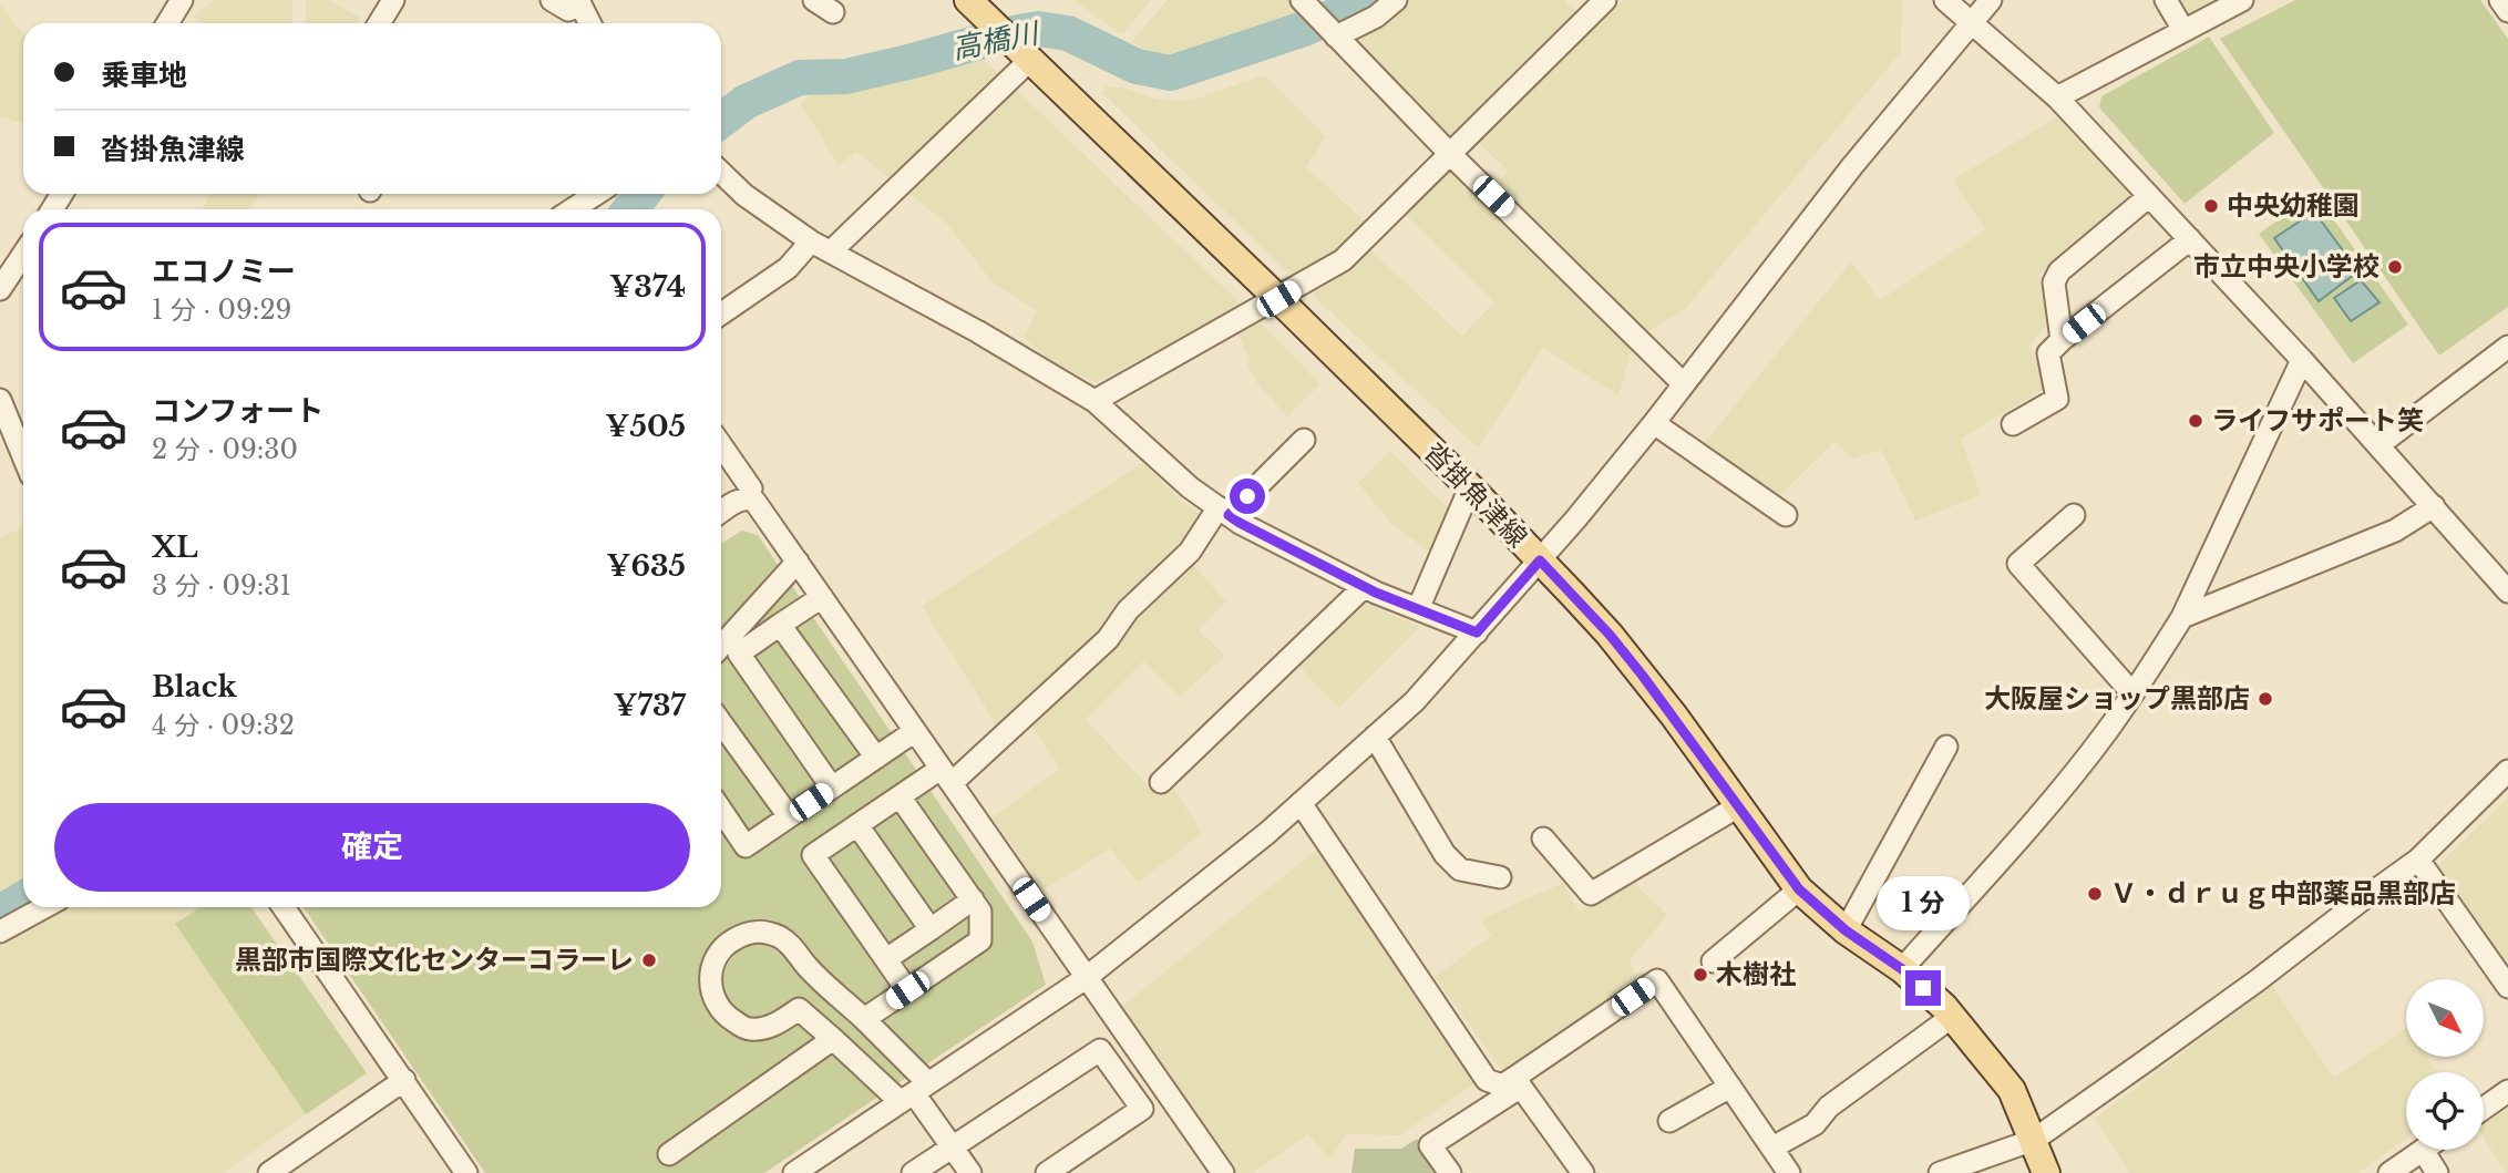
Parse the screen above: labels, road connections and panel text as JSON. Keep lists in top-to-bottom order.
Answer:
{
  "streets": {
    "main road": ["沓掛魚津線"]
  },
  "water": ["高橋川"],
  "places": [
    "中央幼稚園",
    "市立中央小学校",
    "ライフサポート笑",
    "大阪屋ショップ黒部店",
    "Ｖ・ｄｒｕｇ中部薬品黒部店",
    "黒部市国際文化センターコラーレ",
    "木樹社"
  ],
  "north": "bottom right",
  "page": {
    "banner": ["乗車地", "沓掛魚津線"],
    "list": [
      {
        "name": "エコノミー",
        "note": "1 分 · 09:29",
        "value": "¥374"
      },
      {
        "name": "コンフォート",
        "note": "2 分 · 09:30",
        "value": "¥505"
      },
      {
        "name": "XL",
        "note": "3 分 · 09:31",
        "value": "¥635"
      },
      {
        "name": "Black",
        "note": "4 分 · 09:32",
        "value": "¥737"
      }
    ],
    "buttons": "確定",
    "bubble": "1 分"
  }
}
